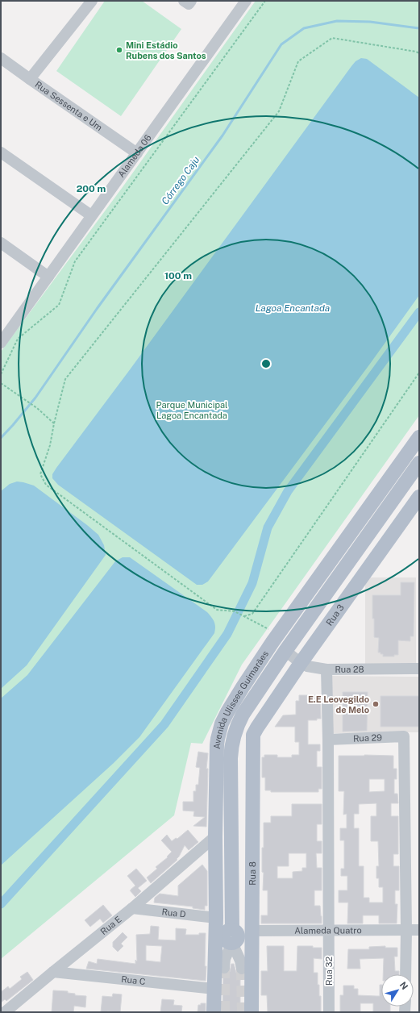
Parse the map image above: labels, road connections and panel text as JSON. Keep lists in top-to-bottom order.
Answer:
{
  "streets": {
    "main road": [
      "Rua 3",
      "Avenida Ulisses Guimarães",
      "Rua 8",
      "Alameda Quatro"
    ],
    "street": [
      "Rua Sessenta e Um",
      "Alameda 06",
      "Rua 28",
      "Rua 29",
      "Rua D",
      "Rua E",
      "Rua 32",
      "Rua C"
    ]
  },
  "crossings": [
    ["Rua Sessenta e Um", "Alameda 06"],
    ["Rua 3", "Rua 28"],
    ["Rua 3", "Rua 8"],
    ["Rua 28", "Avenida Ulisses Guimarães"],
    ["Avenida Ulisses Guimarães", "Rua D"],
    ["Avenida Ulisses Guimarães", "Rua E"],
    ["Avenida Ulisses Guimarães", "Alameda Quatro"],
    ["Avenida Ulisses Guimarães", "Rua C"],
    ["Rua 29", "Alameda Quatro"],
    ["Rua 8", "Alameda Quatro"],
    ["Rua D", "Rua E"],
    ["Rua E", "Rua C"],
    ["Alameda Quatro", "Rua 32"]
  ],
  "water": ["Córrego Caju", "Lagoa Encantada"],
  "parks": ["Parque Municipal Lagoa Encantada"],
  "places": ["Mini Estádio Rubens dos Santos", "E.E Leovegildo de Melo"],
  "north": "top right",
  "rings": ["200 m", "100 m"]
}
